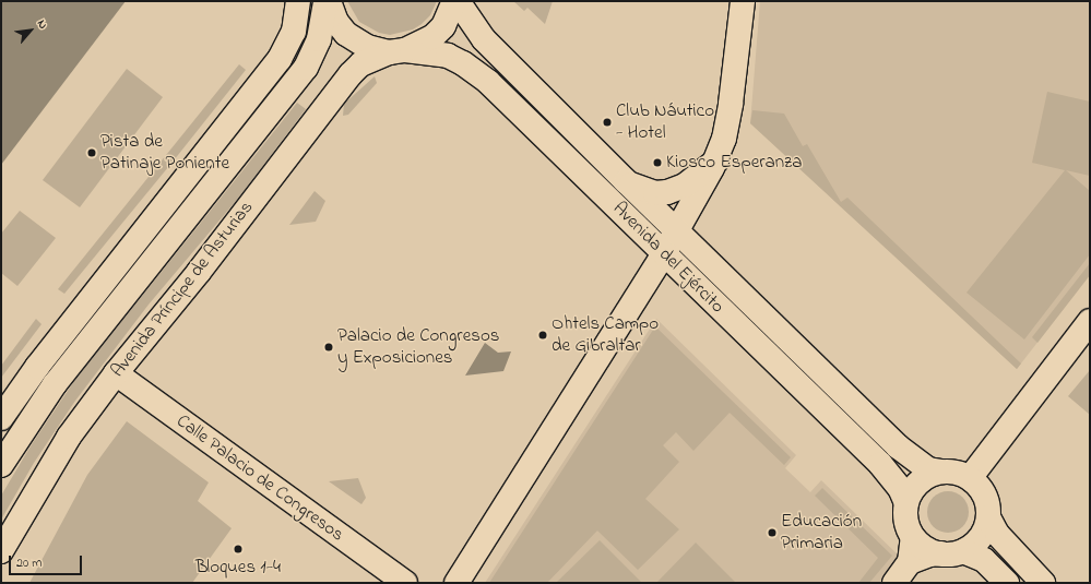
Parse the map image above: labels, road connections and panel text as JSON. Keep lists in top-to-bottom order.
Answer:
{
  "streets": {
    "main road": ["Avenida del Ejército", "Avenida Príncipe de Asturias", "Calle Palacio de Congresos"]
  },
  "crossings": [
    ["Avenida del Ejército", "Avenida Príncipe de Asturias"],
    ["Avenida Príncipe de Asturias", "Calle Palacio de Congresos"]
  ],
  "places": [
    "Club Náutico - Hotel",
    "Pista de Patinaje Poniente",
    "Kiosco Esperanza",
    "Ohtels Campo de Gibraltar",
    "Palacio de Congresos y Exposiciones",
    "Educación Primaria",
    "Bloques 1-4"
  ],
  "scale_bar": "20 m",
  "north": "top right"
}
